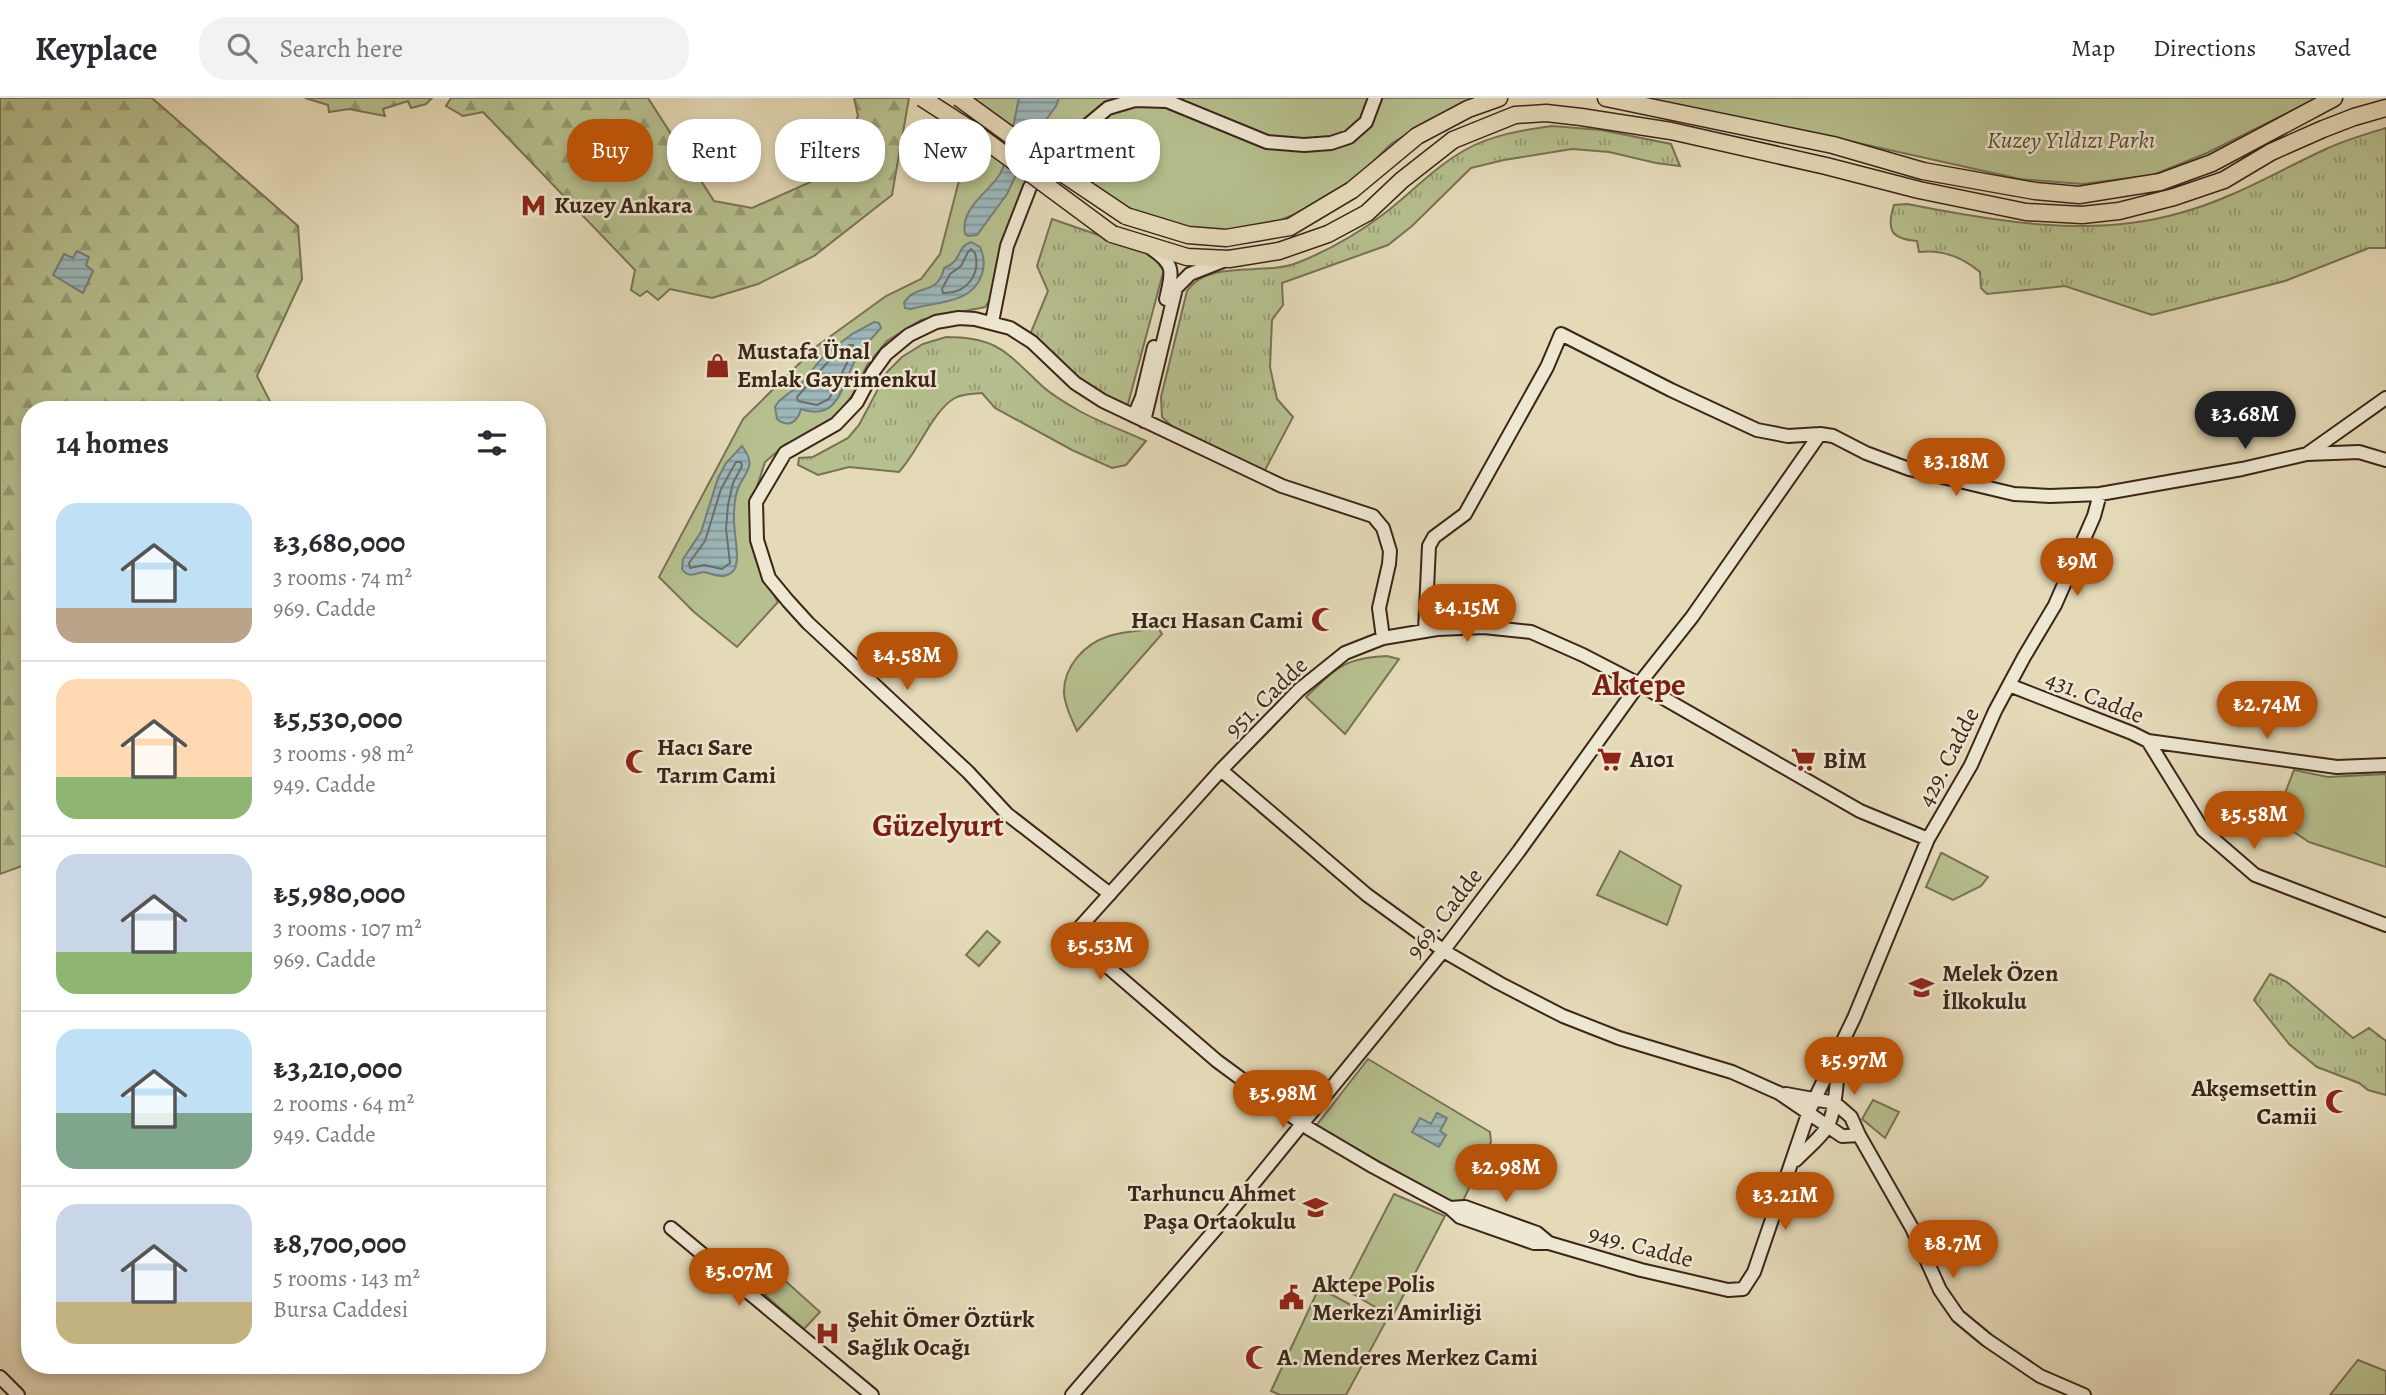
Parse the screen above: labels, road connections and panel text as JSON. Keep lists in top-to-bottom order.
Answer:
{
  "streets": {
    "street": [
      "951. Cadde",
      "431. Cadde",
      "429. Cadde",
      "969. Cadde",
      "949. Cadde"
    ]
  },
  "crossings": [
    ["951. Cadde", "429. Cadde"],
    ["951. Cadde", "969. Cadde"],
    ["951. Cadde", "949. Cadde"],
    ["431. Cadde", "429. Cadde"],
    ["969. Cadde", "949. Cadde"]
  ],
  "districts": ["Aktepe", "Güzelyurt"],
  "parks": ["Kuzey Yıldızı Parkı"],
  "places": {
    "metro station": ["Kuzey Ankara"],
    "shop": ["Mustafa Ünal Emlak Gayrimenkul"],
    "mosque": [
      "Hacı Hasan Cami",
      "Hacı Sare Tarım Cami",
      "Akşemsettin Camii",
      "A. Menderes Merkez Cami"
    ],
    "supermarket": ["A101", "BİM"],
    "school or university": ["Melek Özen İlkokulu", "Tarhuncu Ahmet Paşa Ortaokulu"],
    "public building": ["Aktepe Polis Merkezi Amirliği"],
    "hospital": ["Şehit Ömer Öztürk Sağlık Ocağı"]
  },
  "page": {
    "header": "Keyplace",
    "search": "Search here",
    "nav": ["Map", "Directions", "Saved"],
    "chip": [
      "Buy",
      "Rent",
      "Filters",
      "New",
      "Apartment"
    ],
    "price": [
      "₺3.68M",
      "₺3.18M",
      "₺9M",
      "₺4.15M",
      "₺4.58M",
      "₺2.74M",
      "₺5.58M",
      "₺5.53M",
      "₺5.97M",
      "₺5.98M",
      "₺2.98M",
      "₺3.21M",
      "₺8.7M",
      "₺5.07M"
    ],
    "heading": "14 homes",
    "list": [
      {
        "name": "₺3,680,000",
        "note": "3 rooms · 74 m² · 969. Cadde"
      },
      {
        "name": "₺5,530,000",
        "note": "3 rooms · 98 m² · 949. Cadde"
      },
      {
        "name": "₺5,980,000",
        "note": "3 rooms · 107 m² · 969. Cadde"
      },
      {
        "name": "₺3,210,000",
        "note": "2 rooms · 64 m² · 949. Cadde"
      },
      {
        "name": "₺8,700,000",
        "note": "5 rooms · 143 m² · Bursa Caddesi"
      }
    ]
  }
}
